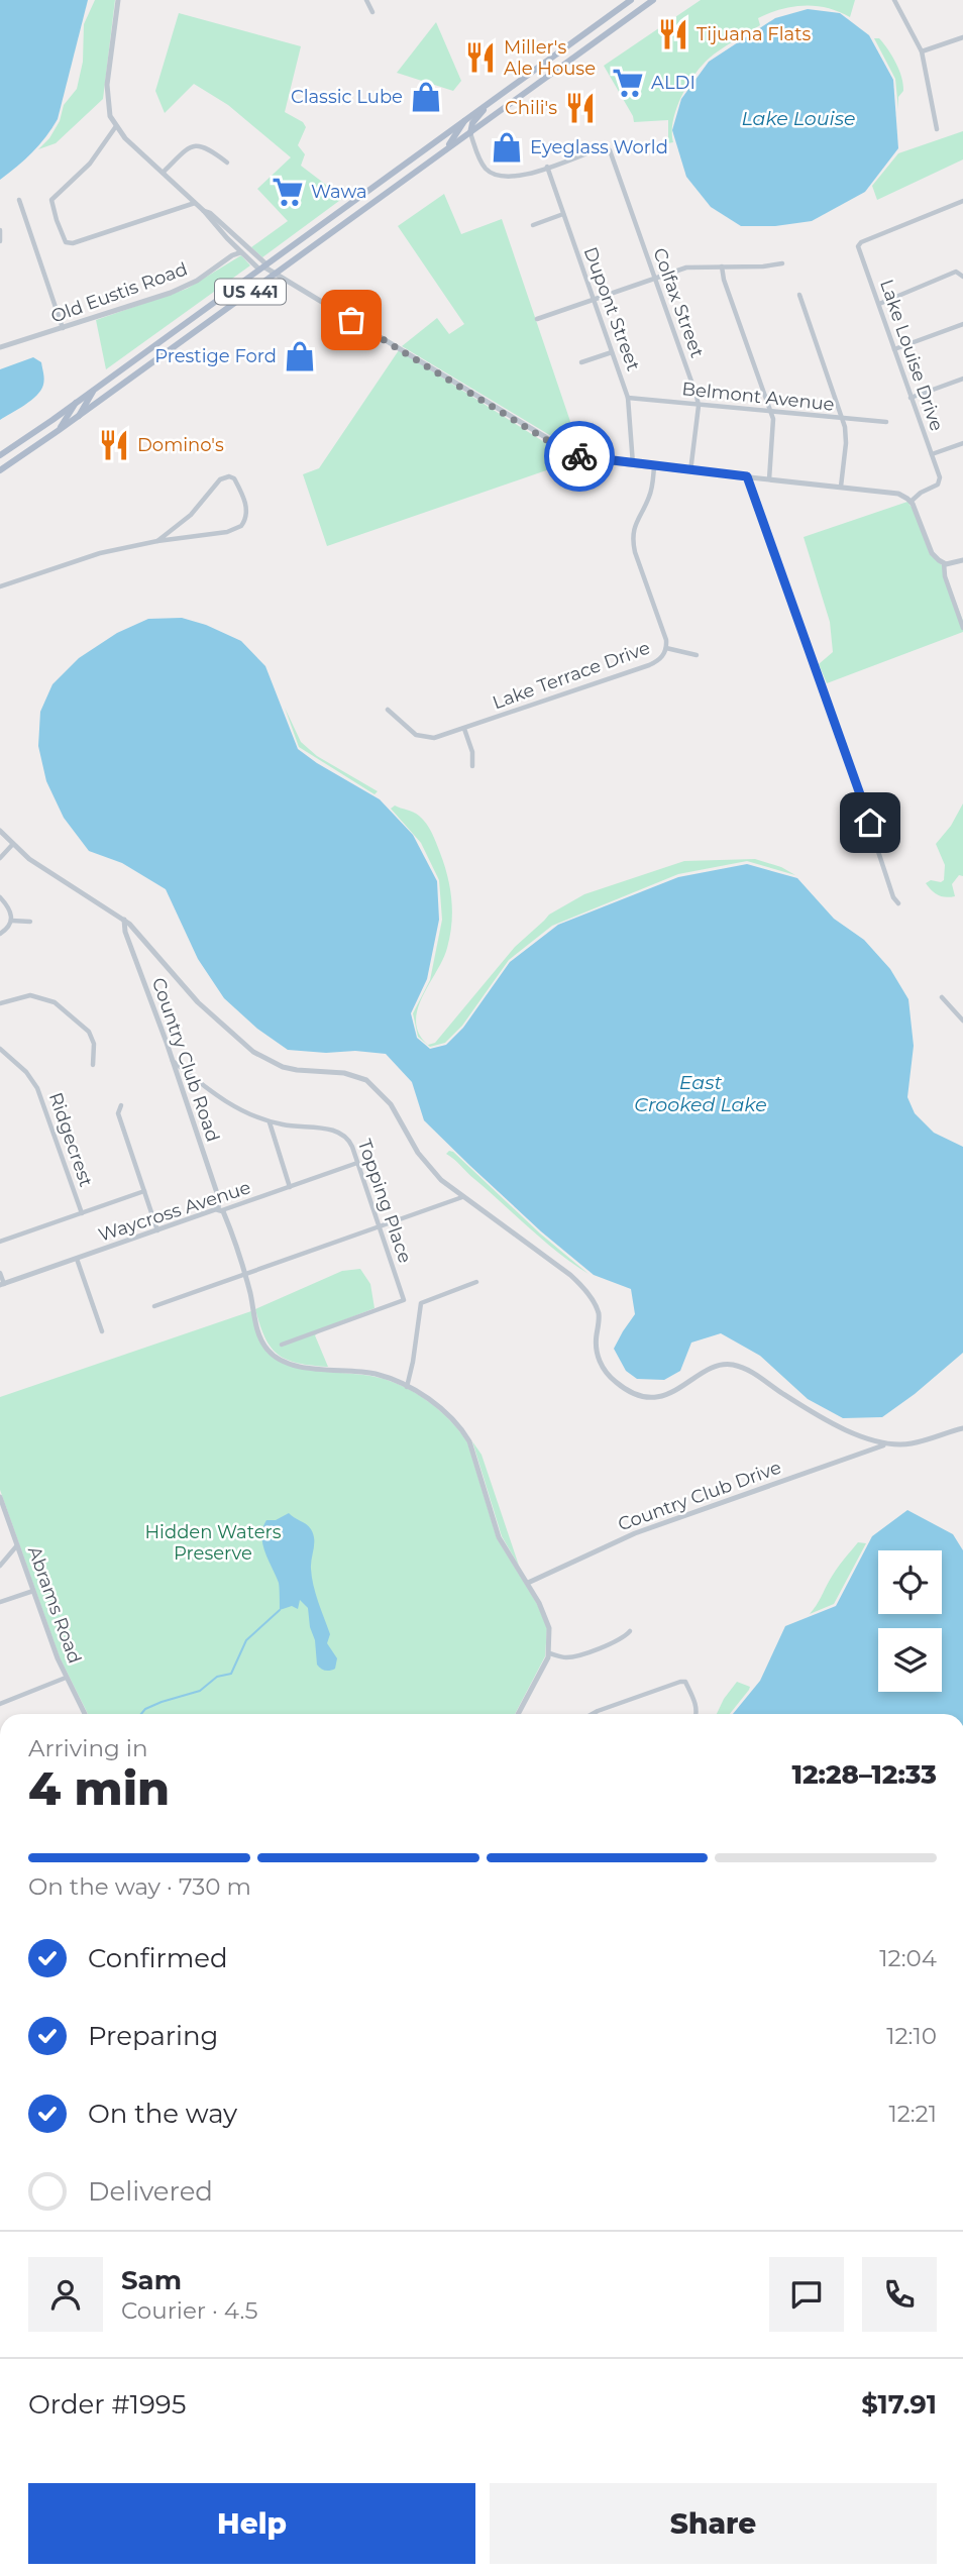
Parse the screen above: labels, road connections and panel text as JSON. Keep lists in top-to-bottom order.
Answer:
{
  "streets": {
    "main road": ["US 441"],
    "street": [
      "Old Eustis Road",
      "Colfax Street",
      "Dupont Street",
      "Lake Louise Drive",
      "Belmont Avenue",
      "Lake Terrace Drive",
      "Country Club Road",
      "Ridgecrest",
      "Topping Place",
      "Waycross Avenue",
      "Country Club Drive",
      "Abrams Road"
    ]
  },
  "crossings": [
    ["Colfax Street", "Dupont Street"],
    ["Colfax Street", "Belmont Avenue"],
    ["Dupont Street", "Belmont Avenue"],
    ["Country Club Road", "Topping Place"],
    ["Country Club Road", "Waycross Avenue"],
    ["Country Club Road", "Country Club Drive"],
    ["Topping Place", "Waycross Avenue"]
  ],
  "water": ["Lake Louise", "East Crooked Lake"],
  "parks": ["Hidden Waters Preserve"],
  "places": {
    "restaurant": [
      "Tijuana Flats",
      "Miller's Ale House",
      "Chili's",
      "Domino's"
    ],
    "supermarket": ["ALDI", "Wawa"],
    "shop": ["Classic Lube", "Eyeglass World", "Prestige Ford"]
  },
  "page": {
    "heading": ["4 min", "Arriving in", "12:28–12:33"],
    "panel": [
      "Sam",
      "Courier · 4.5",
      "Order #1995",
      "$17.91"
    ],
    "bar": "On the way · 730 m",
    "list": [
      ["Confirmed", "12:04"],
      ["Preparing", "12:10"],
      ["On the way", "12:21"],
      "Delivered"
    ],
    "buttons": ["Help", "Share"]
  }
}
